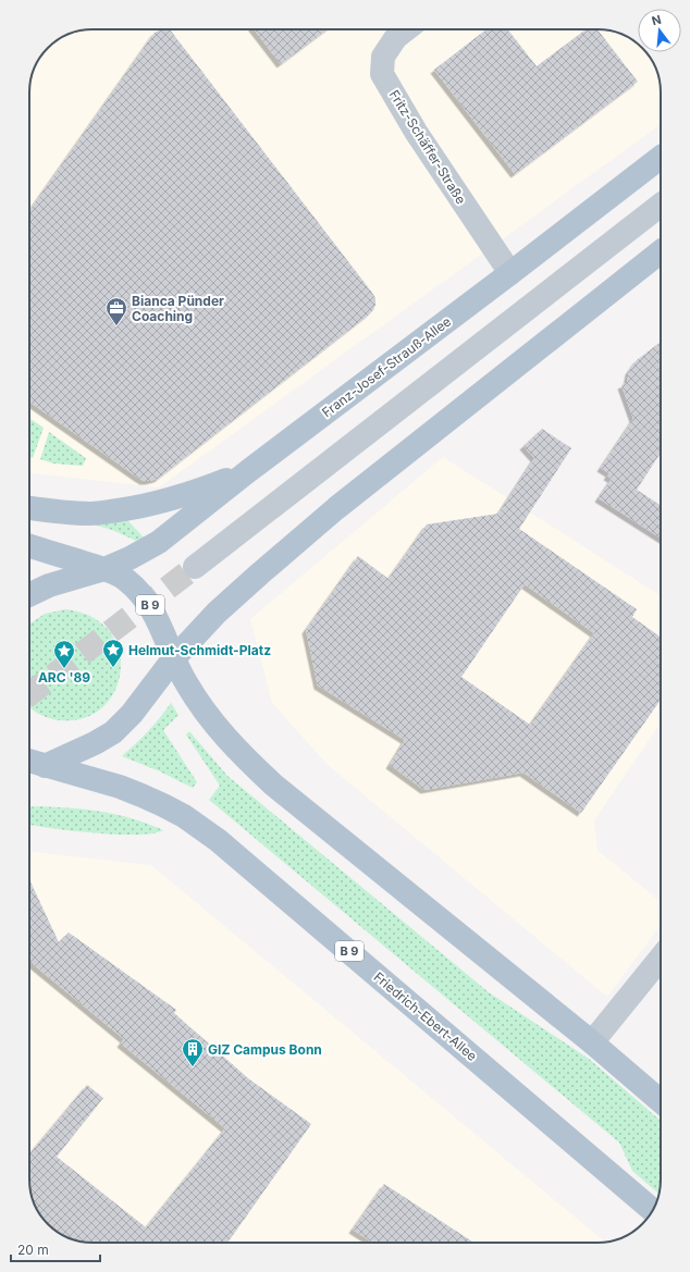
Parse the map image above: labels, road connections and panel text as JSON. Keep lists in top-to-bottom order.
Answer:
{
  "streets": {
    "main road": ["Franz-Josef-Strauß-Allee", "B 9", "Friedrich-Ebert-Allee"],
    "street": ["Fritz-Schäffer-Straße"]
  },
  "crossings": [
    ["Fritz-Schäffer-Straße", "Franz-Josef-Strauß-Allee"],
    ["Franz-Josef-Strauß-Allee", "B 9"],
    ["B 9", "Friedrich-Ebert-Allee"]
  ],
  "places": {
    "office": ["Bianca Pünder Coaching"],
    "place": ["Helmut-Schmidt-Platz", "ARC '89"],
    "building": ["GIZ Campus Bonn"]
  },
  "scale_bar": "20 m",
  "north": "top"
}
